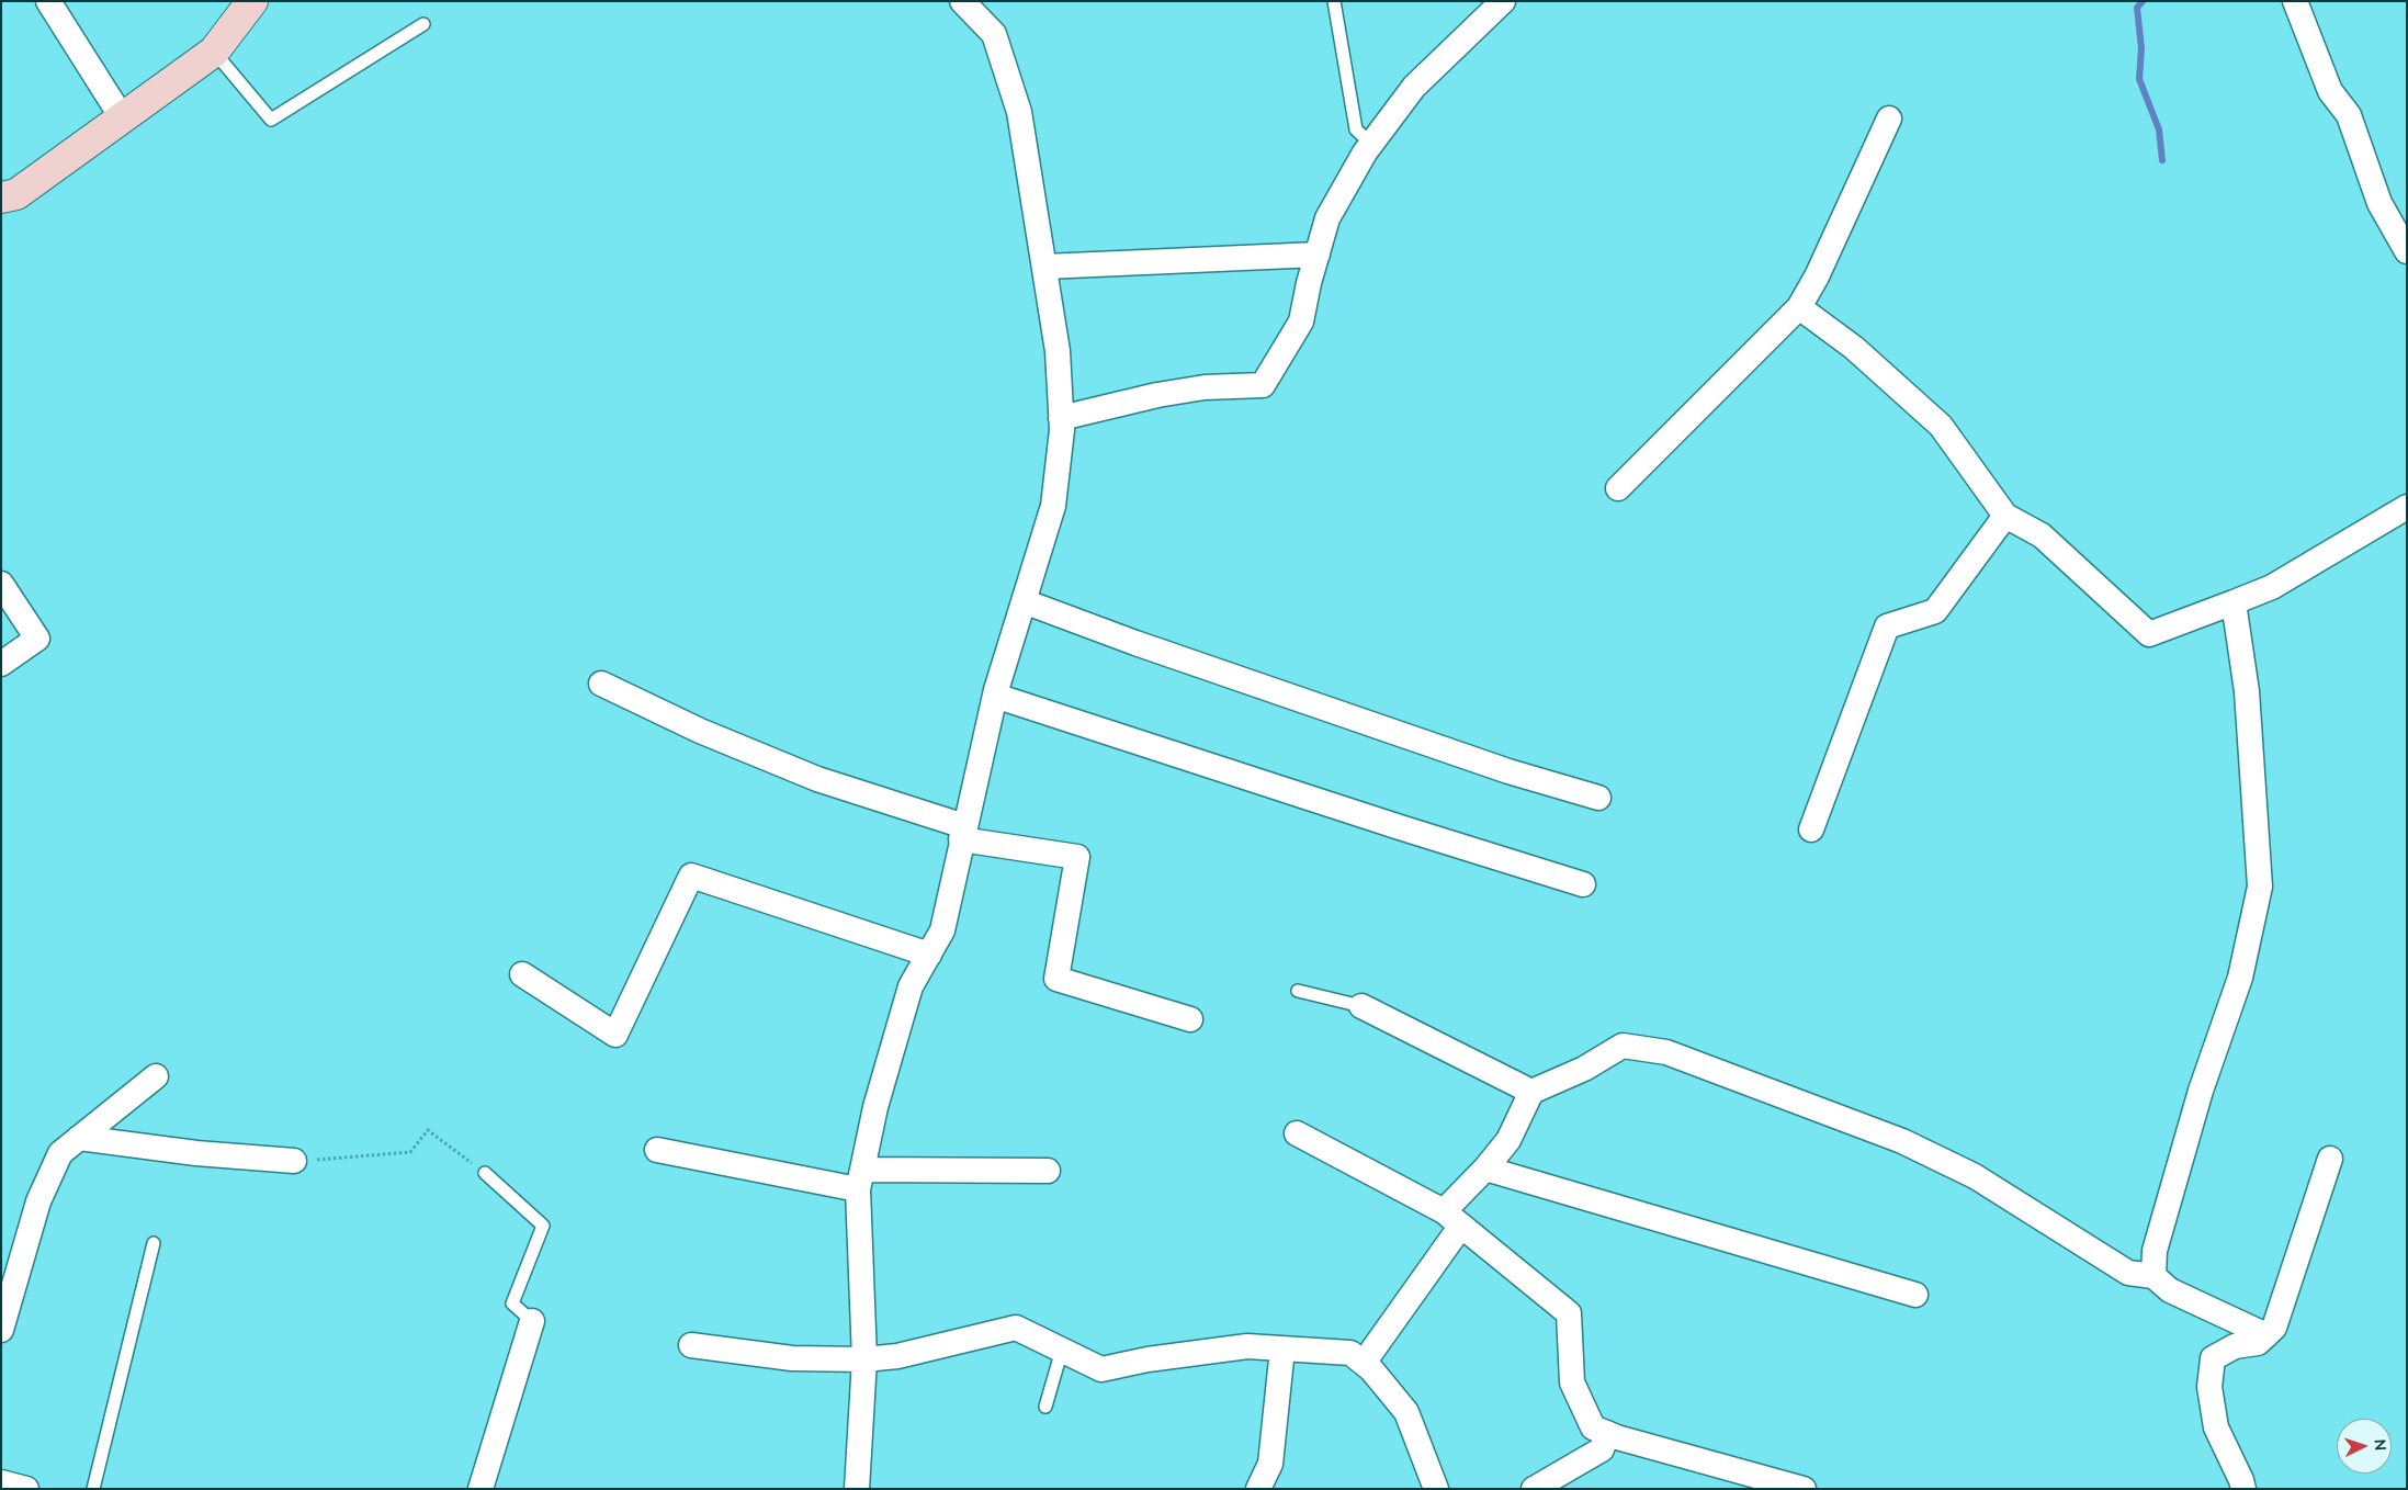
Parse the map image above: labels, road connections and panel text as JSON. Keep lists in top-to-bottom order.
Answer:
{
  "north": "right"
}
